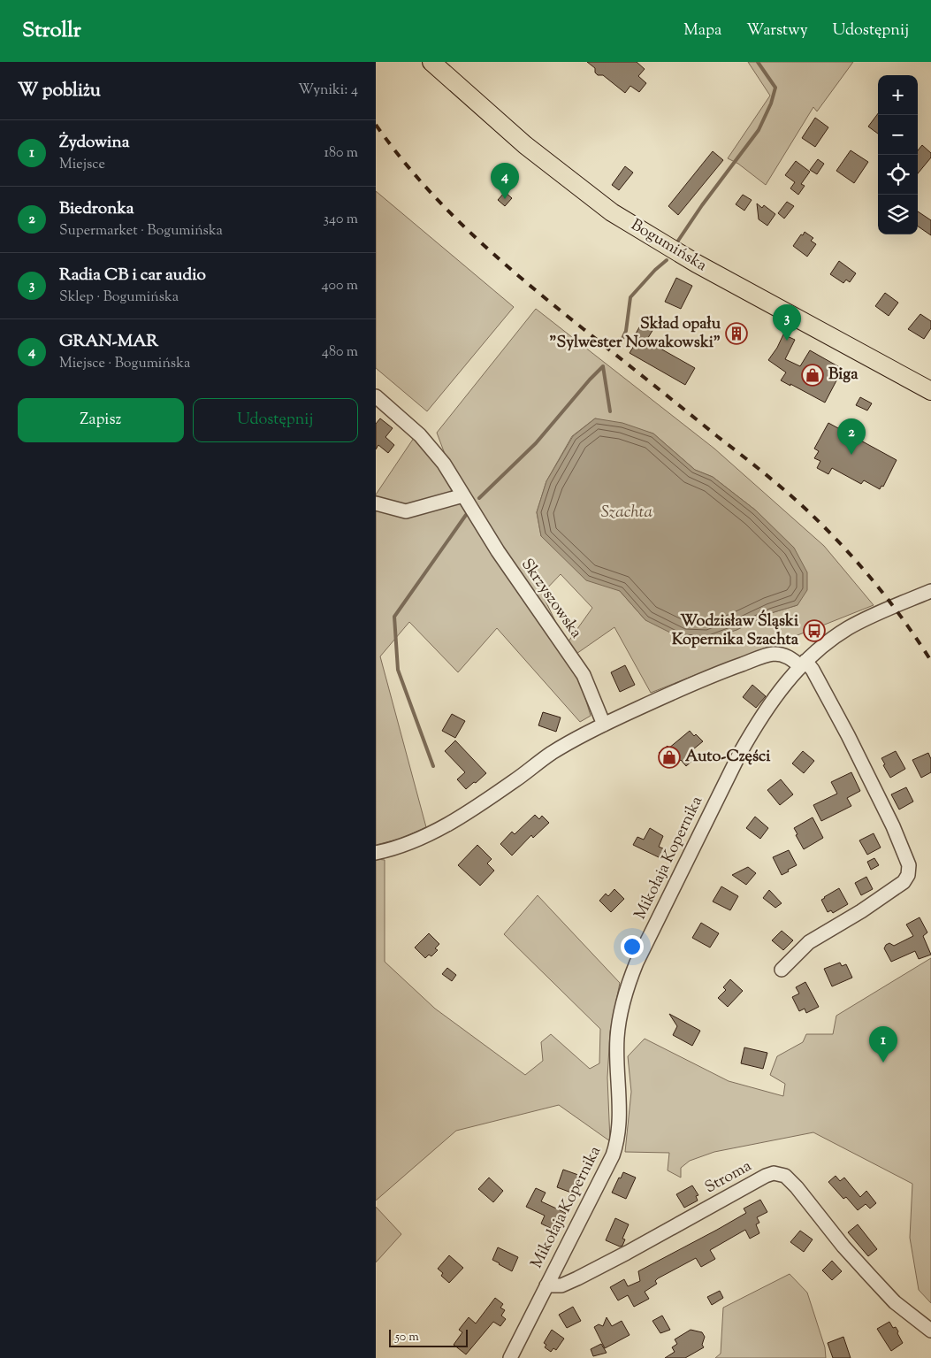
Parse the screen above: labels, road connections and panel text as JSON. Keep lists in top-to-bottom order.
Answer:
{
  "streets": {
    "main road": ["Bogumińska"],
    "street": ["Skrzyszowska", "Mikołaja Kopernika", "Stroma"]
  },
  "crossings": [
    ["Mikołaja Kopernika", "Stroma"]
  ],
  "water": ["Szachta"],
  "places": {
    "building": ["Skład opału \"Sylwester Nowakowski\""],
    "shop": ["Biga", "Auto-Części"],
    "bus stop": ["Wodzisław Śląski Kopernika Szachta"]
  },
  "scale_bar": "50 m",
  "page": {
    "header": "Strollr",
    "nav": ["Mapa", "Warstwy", "Udostępnij"],
    "heading": ["W pobliżu", "Wyniki: 4"],
    "map_buttons": ["+", "−"],
    "list": [
      {
        "mark": "1",
        "name": "Żydowina",
        "note": "Miejsce",
        "value": "180 m"
      },
      {
        "mark": "2",
        "name": "Biedronka",
        "note": "Supermarket · Bogumińska",
        "value": "340 m"
      },
      {
        "mark": "3",
        "name": "Radia CB i car audio",
        "note": "Sklep · Bogumińska",
        "value": "400 m"
      },
      {
        "mark": "4",
        "name": "GRAN-MAR",
        "note": "Miejsce · Bogumińska",
        "value": "480 m"
      }
    ],
    "pins": [
      "4",
      "3",
      "2",
      "1"
    ],
    "buttons": ["Zapisz", "Udostępnij"],
    "scale": "50 m"
  }
}
